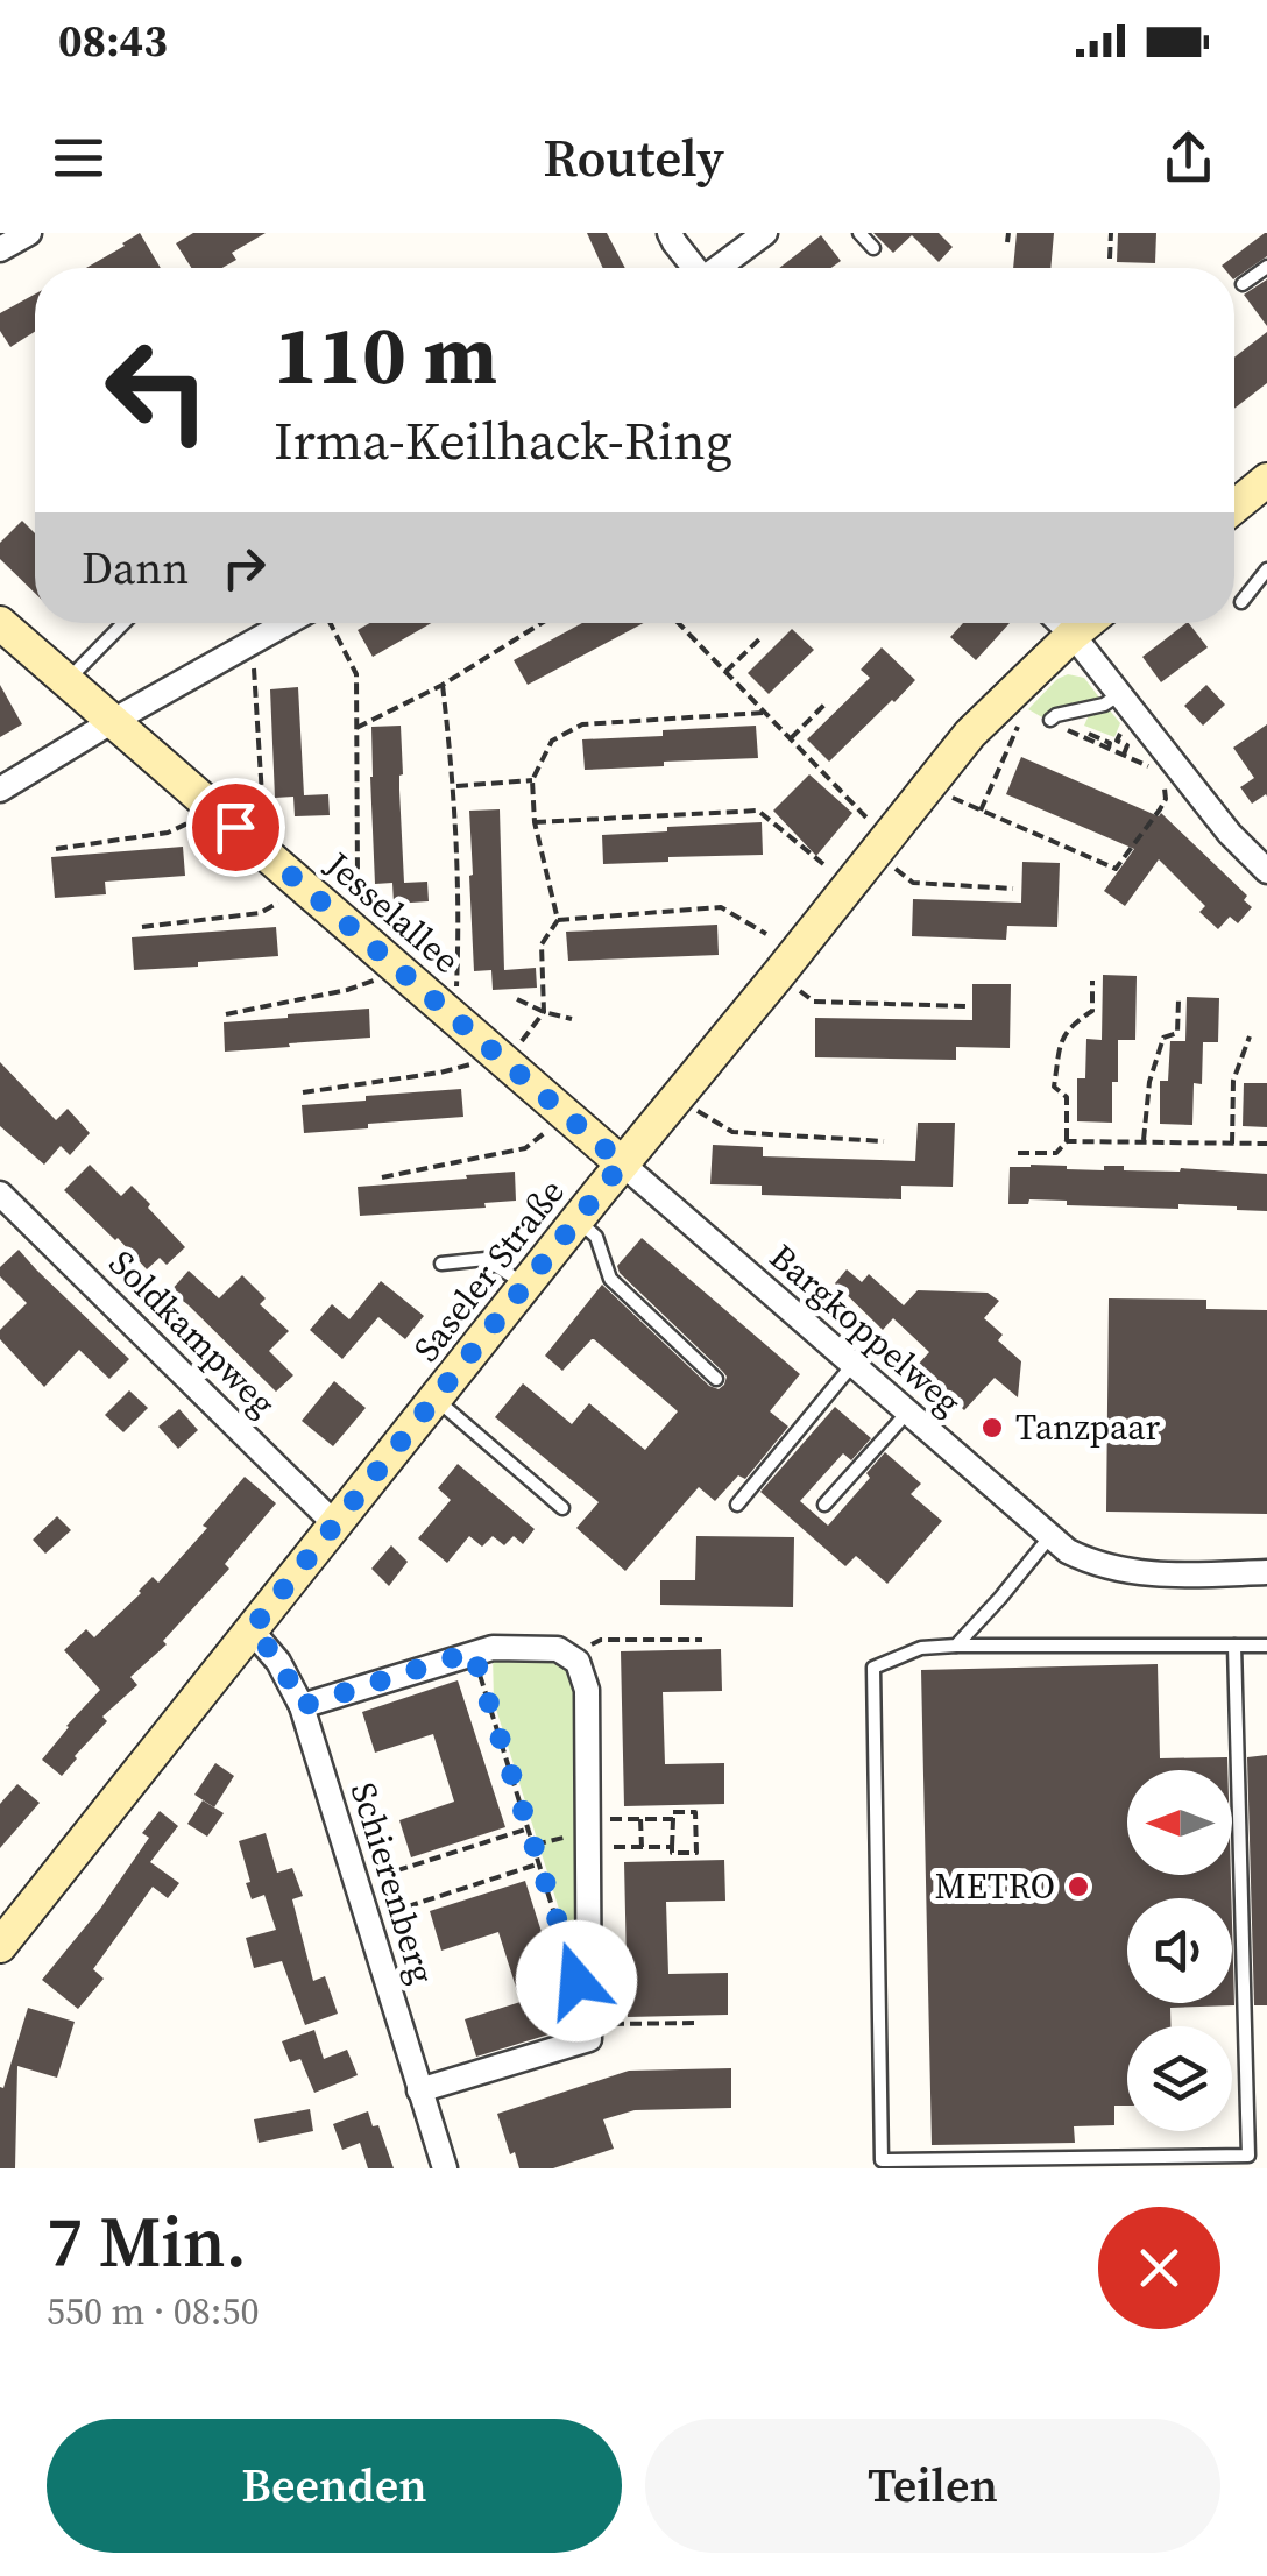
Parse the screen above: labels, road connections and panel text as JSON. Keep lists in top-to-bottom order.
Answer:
{
  "streets": {
    "street": [
      "Jesselallee",
      "Saseler Straße",
      "Bargkoppelweg",
      "Soldkampweg",
      "Schierenberg"
    ]
  },
  "crossings": [
    ["Jesselallee", "Saseler Straße"],
    ["Jesselallee", "Bargkoppelweg"],
    ["Saseler Straße", "Bargkoppelweg"],
    ["Saseler Straße", "Soldkampweg"],
    ["Saseler Straße", "Schierenberg"]
  ],
  "places": ["Tanzpaar", "METRO"],
  "north": "left",
  "page": {
    "status": "08:43",
    "header": "Routely",
    "turn": ["110 m", "Irma-Keilhack-Ring"],
    "then": "Dann",
    "heading": ["7 Min.", "550 m · 08:50"],
    "buttons": ["Beenden", "Teilen"]
  }
}
